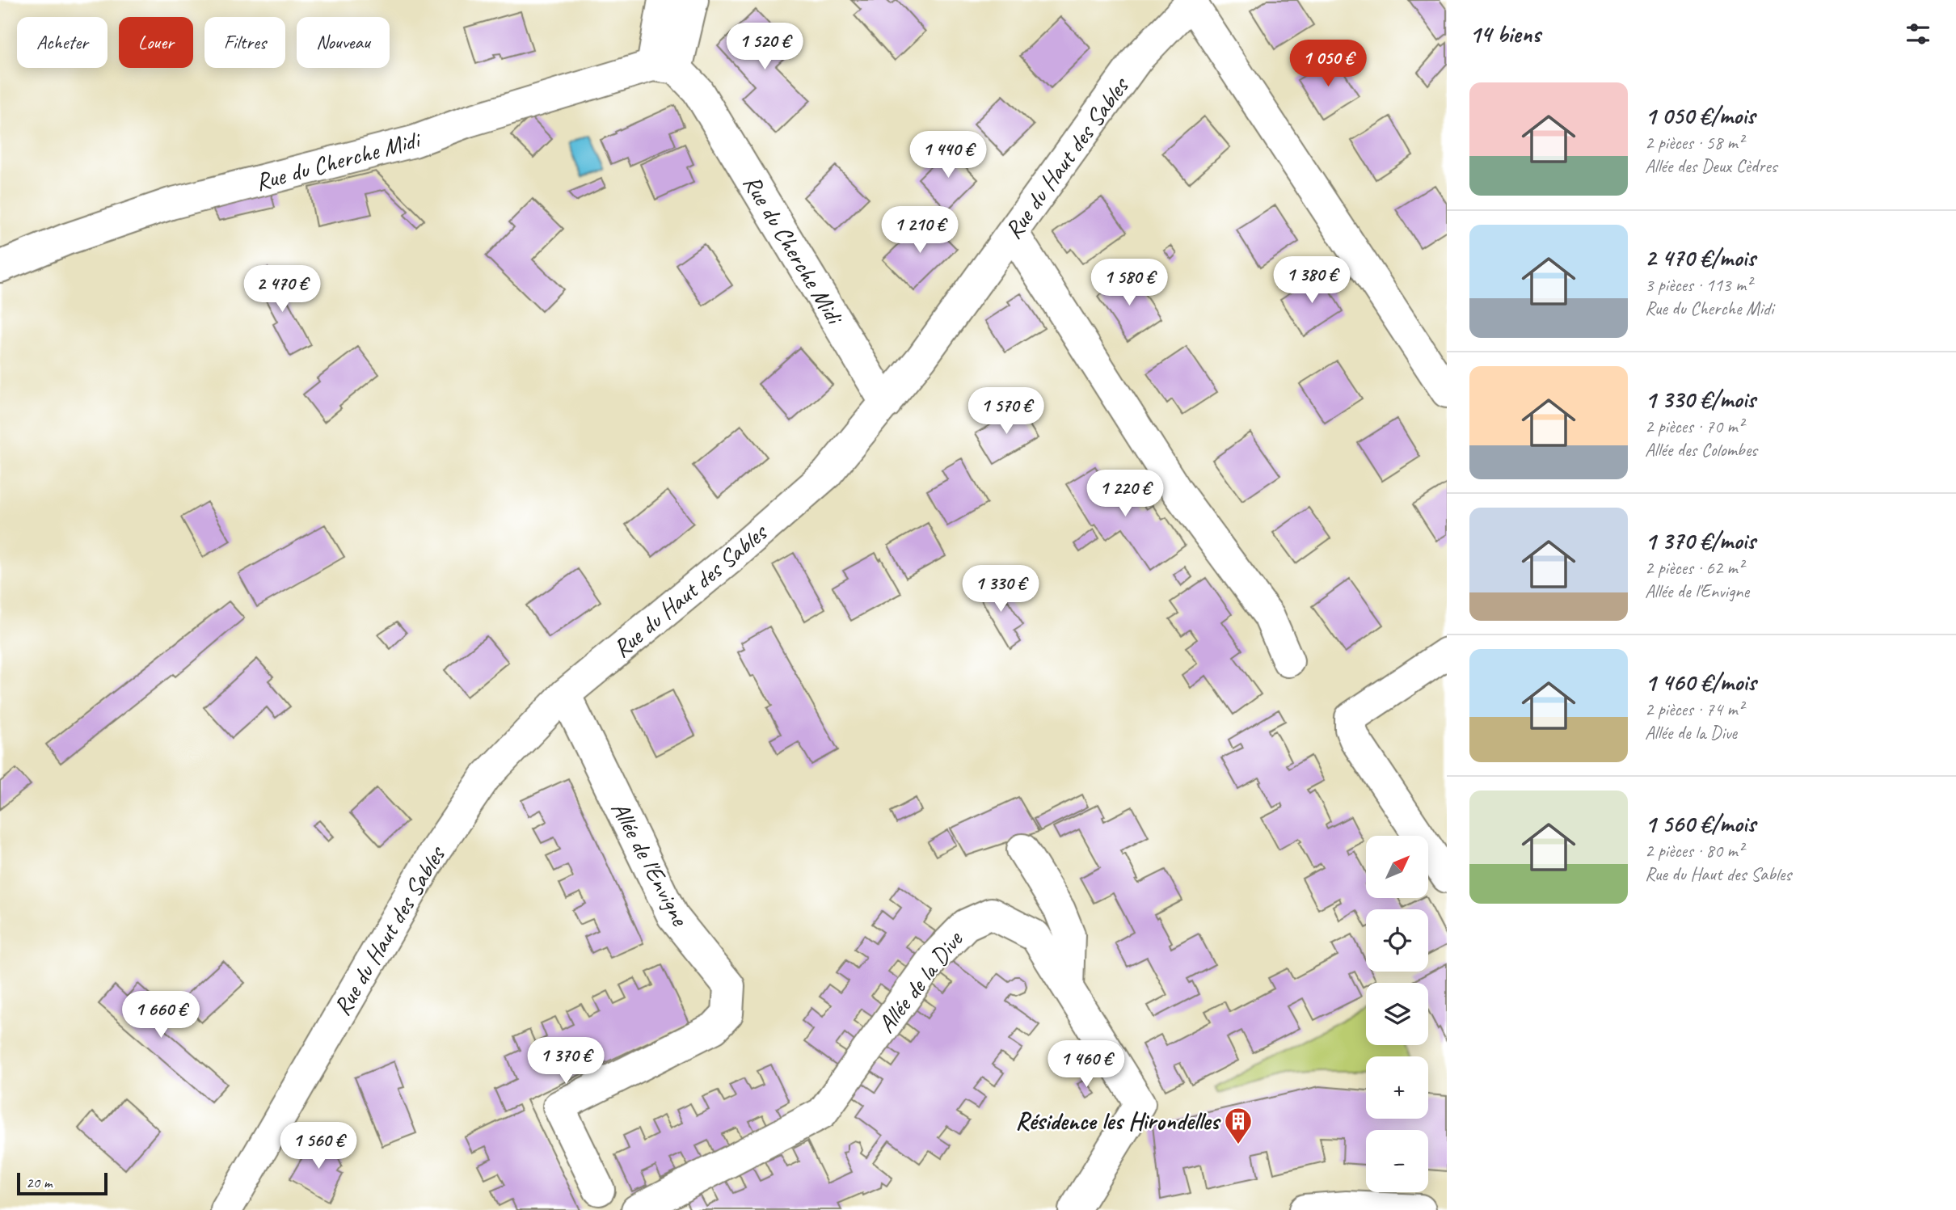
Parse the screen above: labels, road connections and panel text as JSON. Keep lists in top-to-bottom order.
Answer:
{
  "streets": {
    "street": [
      "Rue du Haut des Sables",
      "Rue du Cherche Midi",
      "Allée de l'Envigne",
      "Allée de la Dive"
    ]
  },
  "crossings": [
    ["Rue du Haut des Sables", "Rue du Cherche Midi"],
    ["Rue du Haut des Sables", "Allée de l'Envigne"]
  ],
  "places": {
    "building": ["Résidence les Hirondelles"]
  },
  "scale_bar": "20 m",
  "north": "top right",
  "page": {
    "heading": "14 biens",
    "chip": [
      "Acheter",
      "Louer",
      "Filtres",
      "Nouveau"
    ],
    "price": [
      "1 520 €",
      "1 050 €",
      "1 440 €",
      "1 210 €",
      "1 380 €",
      "1 580 €",
      "2 470 €",
      "1 570 €",
      "1 220 €",
      "1 330 €",
      "1 660 €",
      "1 370 €",
      "1 460 €",
      "1 560 €"
    ],
    "list": [
      {
        "name": "1 050 €/mois",
        "note": "2 pièces · 58 m² · Allée des Deux Cèdres"
      },
      {
        "name": "2 470 €/mois",
        "note": "3 pièces · 113 m² · Rue du Cherche Midi"
      },
      {
        "name": "1 330 €/mois",
        "note": "2 pièces · 70 m² · Allée des Colombes"
      },
      {
        "name": "1 370 €/mois",
        "note": "2 pièces · 62 m² · Allée de l'Envigne"
      },
      {
        "name": "1 460 €/mois",
        "note": "2 pièces · 74 m² · Allée de la Dive"
      },
      {
        "name": "1 560 €/mois",
        "note": "2 pièces · 80 m² · Rue du Haut des Sables"
      }
    ],
    "map_buttons": ["+", "−"],
    "scale": "20 m"
  }
}
